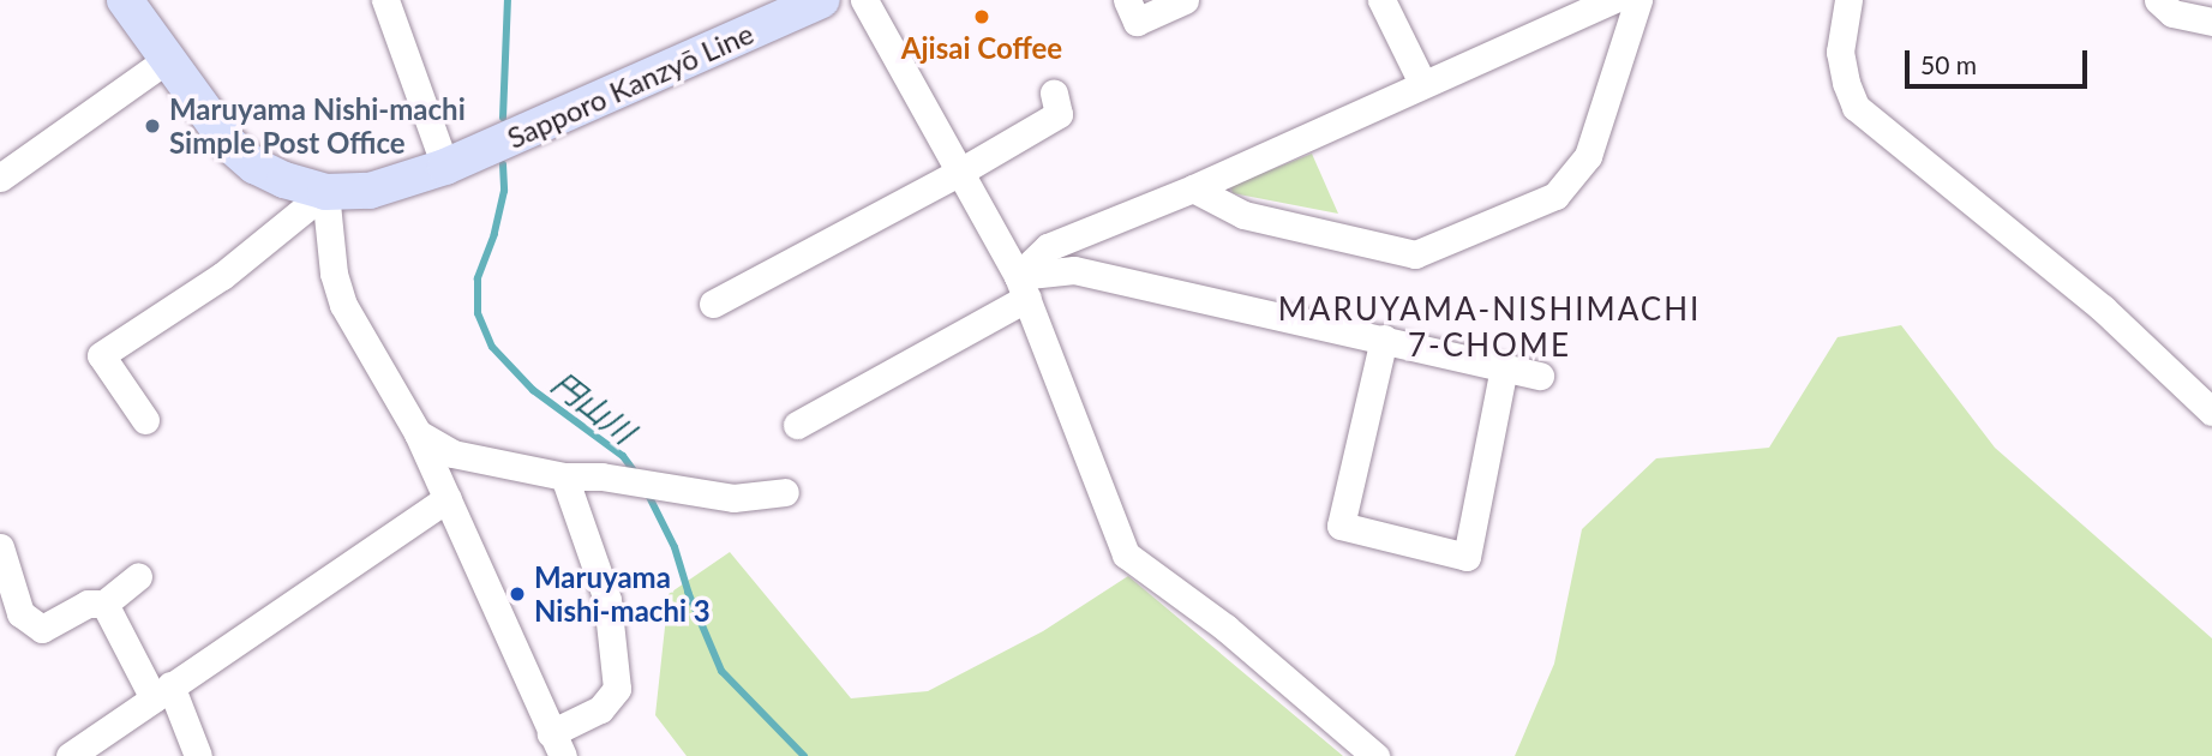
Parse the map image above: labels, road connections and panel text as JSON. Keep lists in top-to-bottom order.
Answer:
{
  "streets": {
    "main road": ["Sapporo Kanzyō Line"]
  },
  "districts": ["MARUYAMA-NISHIMACHI 7-CHOME"],
  "water": ["円山川"],
  "places": ["Ajisai Coffee", "Maruyama Nishi-machi Simple Post Office", "Maruyama Nishi-machi 3"],
  "scale_bar": "50 m"
}
